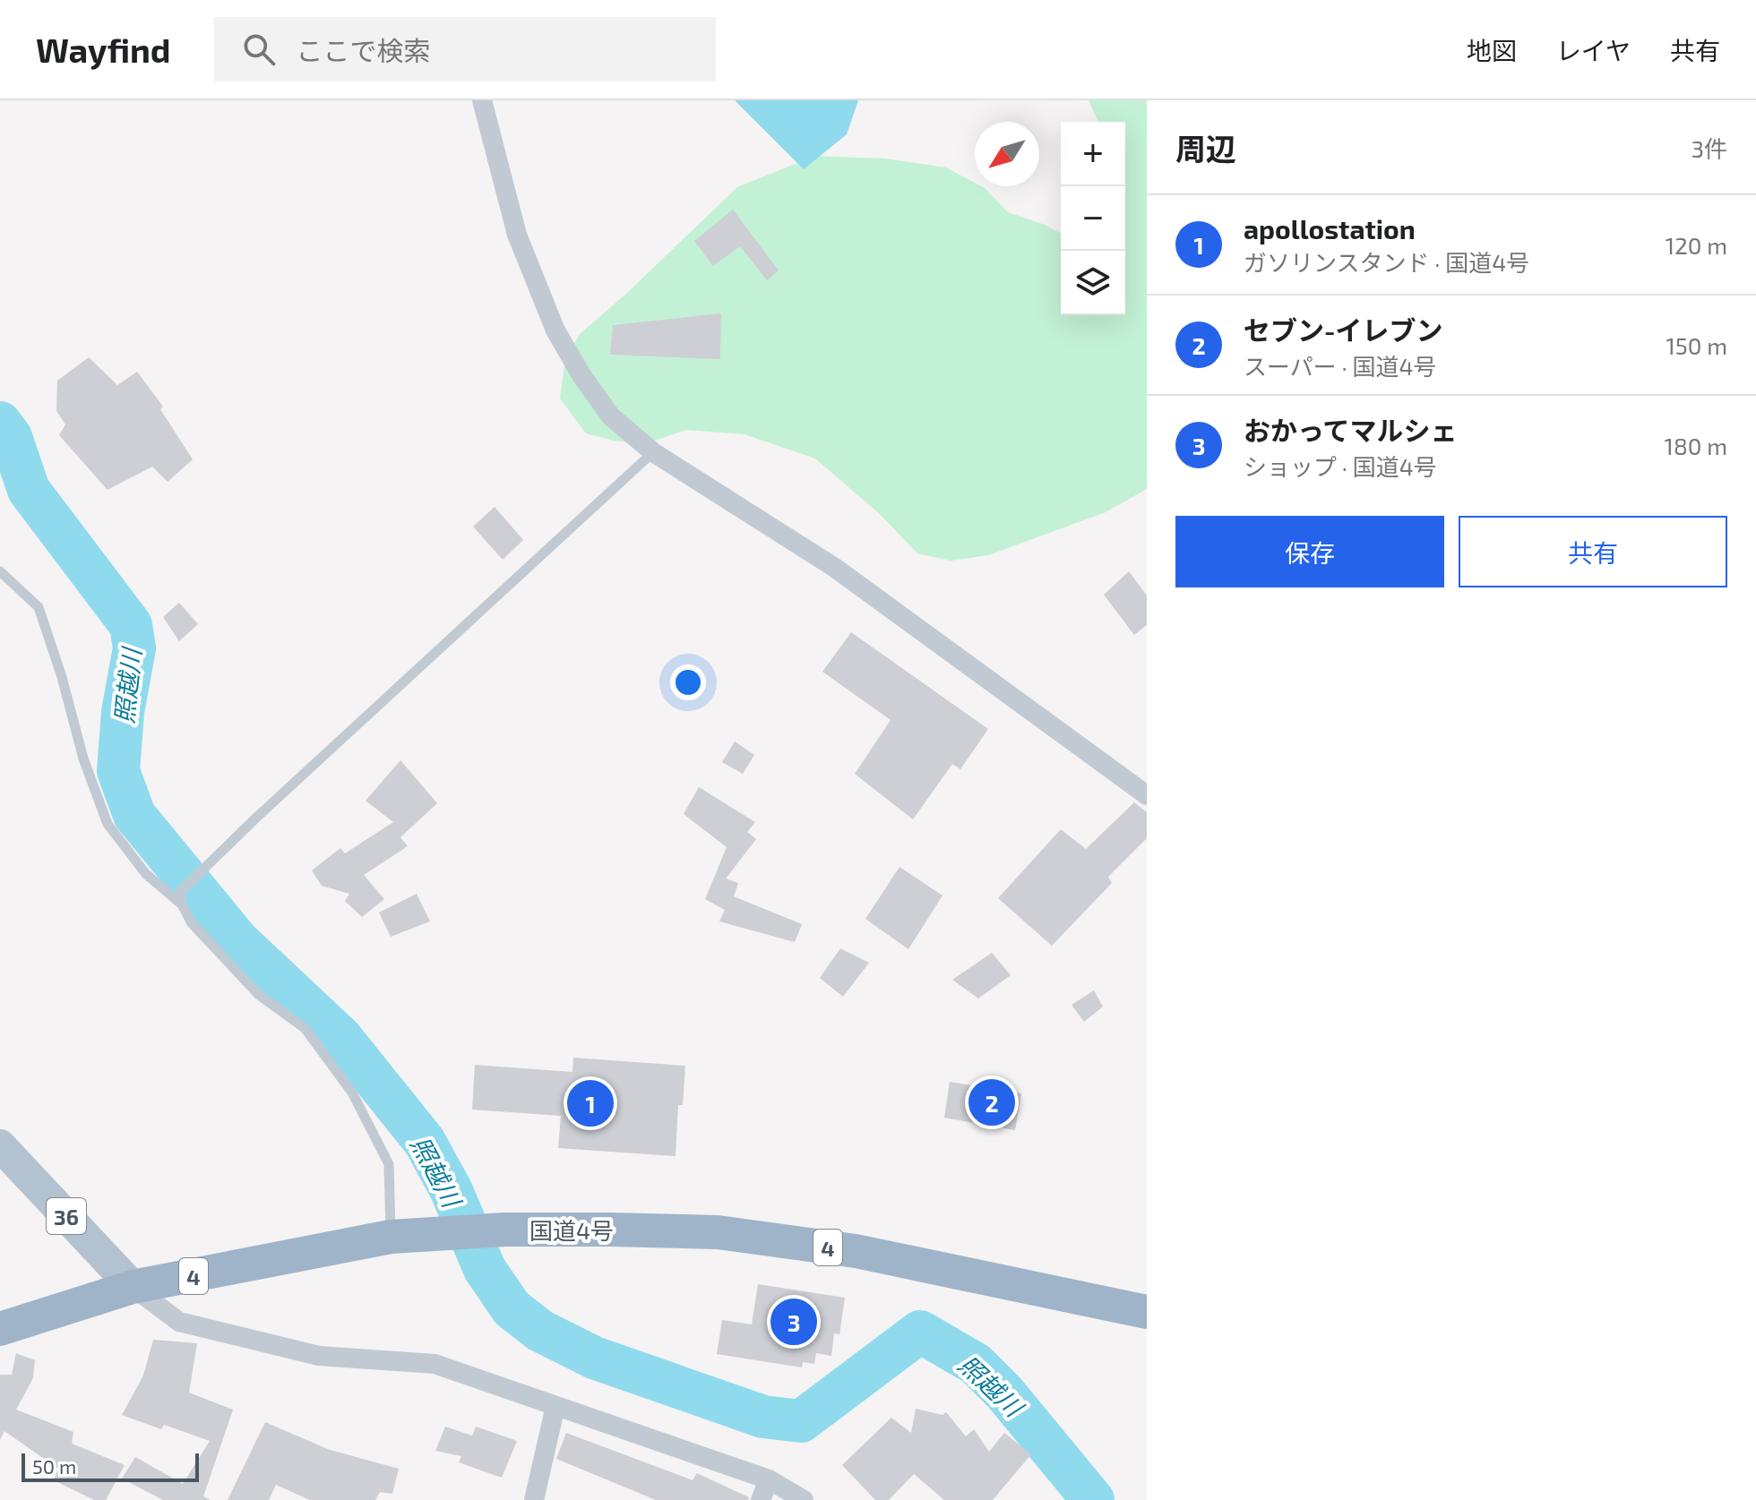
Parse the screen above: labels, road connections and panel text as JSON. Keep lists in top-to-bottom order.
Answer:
{
  "streets": {
    "highway": ["国道4号", "4"],
    "main road": ["36"]
  },
  "crossings": [
    ["36", "国道4号"]
  ],
  "water": ["照越川"],
  "scale_bar": "50 m",
  "north": "bottom left",
  "page": {
    "header": "Wayfind",
    "search": "ここで検索",
    "nav": ["地図", "レイヤ", "共有"],
    "heading": ["周辺", "3件"],
    "map_buttons": ["+", "−"],
    "list": [
      {
        "mark": "1",
        "name": "apollostation",
        "note": "ガソリンスタンド · 国道4号",
        "value": "120 m"
      },
      {
        "mark": "2",
        "name": "セブン-イレブン",
        "note": "スーパー · 国道4号",
        "value": "150 m"
      },
      {
        "mark": "3",
        "name": "おかってマルシェ",
        "note": "ショップ · 国道4号",
        "value": "180 m"
      }
    ],
    "buttons": ["保存", "共有"],
    "pins": ["2", "1", "3"],
    "scale": "50 m"
  }
}
